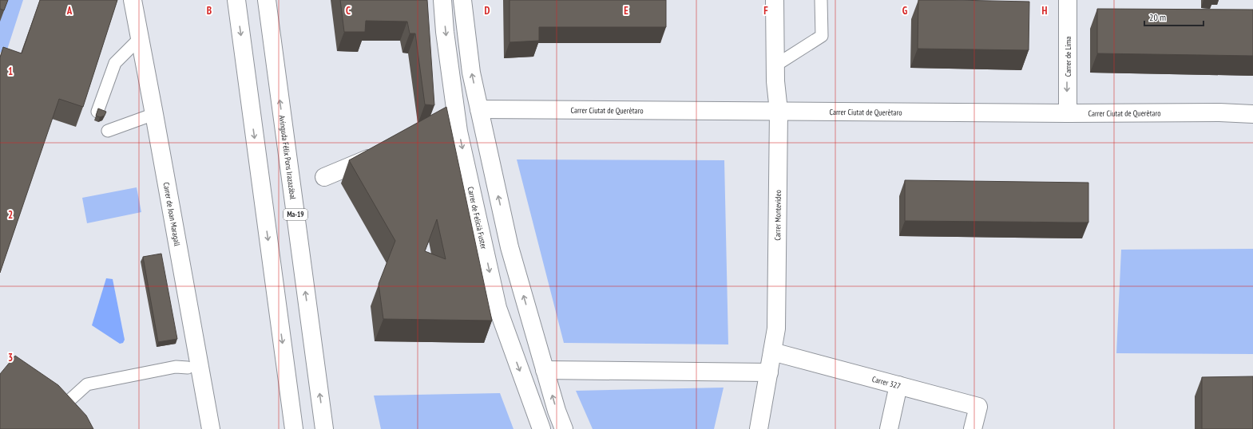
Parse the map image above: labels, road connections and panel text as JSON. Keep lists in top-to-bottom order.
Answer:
{
  "streets": {
    "main road": [
      "Carrer de Lima",
      "Carrer Ciutat de Querètaro",
      "Avinguda Félix Pons Irazazábal",
      "Carrer de Joan Maragall",
      "Ma-19",
      "Carrer Montevideo",
      "Carrer de Felicià Fuster",
      "Carrer 327"
    ]
  },
  "crossings": [
    ["Carrer de Lima", "Carrer Ciutat de Querètaro"],
    ["Carrer Ciutat de Querètaro", "Carrer Montevideo"],
    ["Carrer Montevideo", "Carrer 327"]
  ],
  "one_way": ["Carrer de Lima"],
  "scale_bar": "20 m",
  "grid": {
    "columns": [
      "A",
      "B",
      "C",
      "D",
      "E",
      "F",
      "G",
      "H"
    ],
    "rows": ["1", "2", "3"]
  }
}
